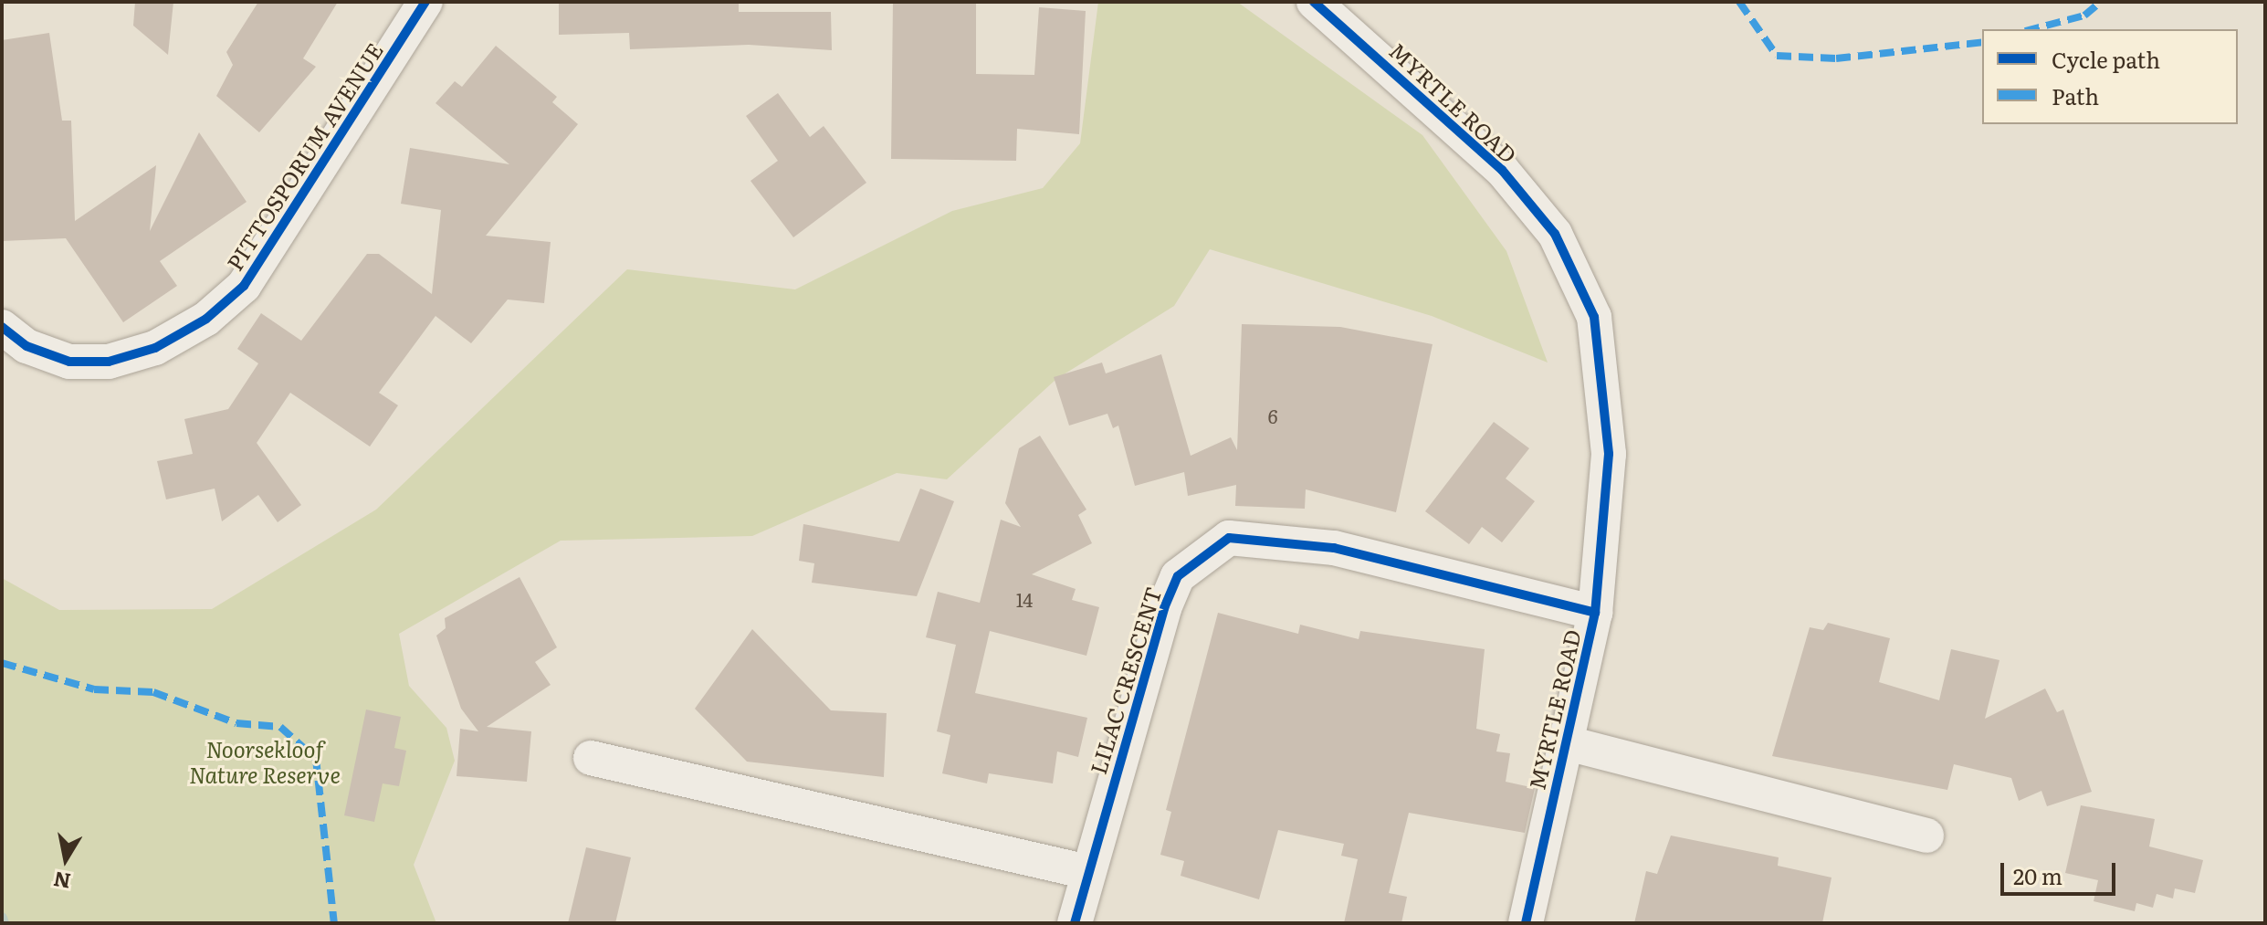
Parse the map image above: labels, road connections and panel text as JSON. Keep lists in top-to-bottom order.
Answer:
{
  "streets": {
    "street": ["MYRTLE ROAD", "PITTOSPORUM AVENUE", "LILAC CRESCENT"]
  },
  "crossings": [
    ["MYRTLE ROAD", "LILAC CRESCENT"]
  ],
  "parks": ["Noorsekloof Nature Reserve"],
  "house_numbers": ["6", "14"],
  "legend": ["Cycle path", "Path"],
  "scale_bar": "20 m",
  "north": "bottom"
}
